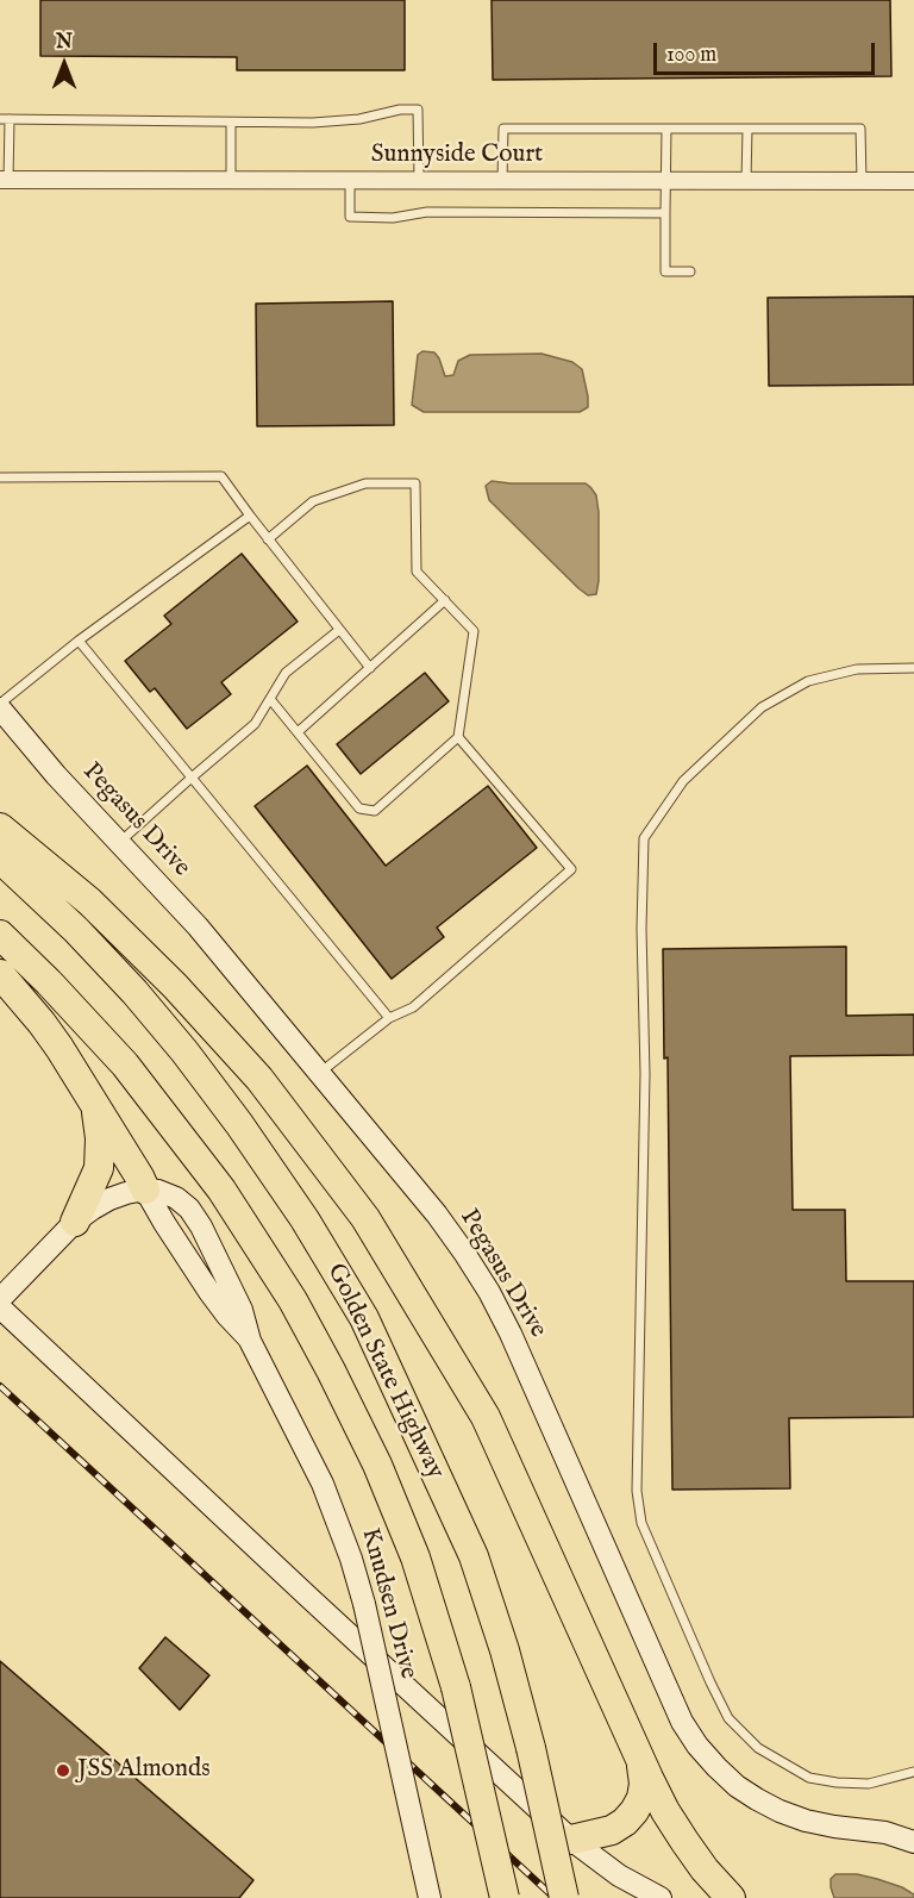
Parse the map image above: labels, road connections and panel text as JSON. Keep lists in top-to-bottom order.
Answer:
{
  "streets": {
    "highway": ["Golden State Highway"],
    "street": ["Sunnyside Court", "Pegasus Drive", "Knudsen Drive"]
  },
  "places": ["JSS Almonds"],
  "scale_bar": "100 m",
  "north": "top"
}
